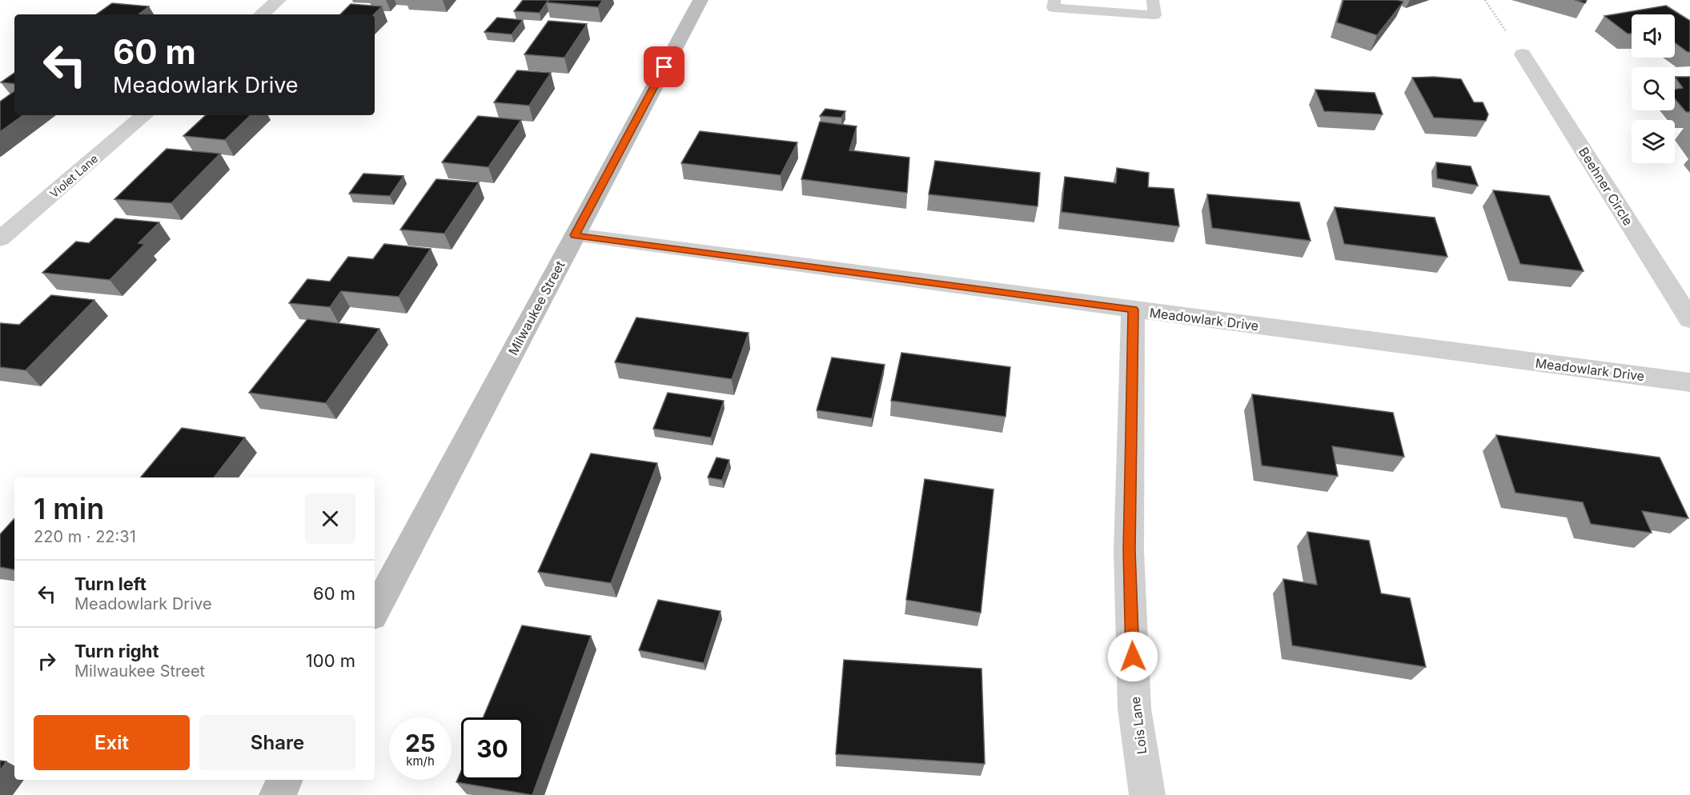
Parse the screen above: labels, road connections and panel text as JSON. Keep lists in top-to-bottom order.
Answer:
{
  "streets": {
    "street": [
      "Violet Lane",
      "Beehner Circle",
      "Milwaukee Street",
      "Meadowlark Drive",
      "Lois Lane"
    ]
  },
  "crossings": [
    ["Milwaukee Street", "Meadowlark Drive"],
    ["Meadowlark Drive", "Lois Lane"]
  ],
  "page": {
    "turn": ["60 m", "Meadowlark Drive"],
    "heading": ["1 min", "220 m · 22:31"],
    "list": [
      {
        "name": "Turn left",
        "note": "Meadowlark Drive",
        "value": "60 m"
      },
      {
        "name": "Turn right",
        "note": "Milwaukee Street",
        "value": "100 m"
      }
    ],
    "buttons": ["Exit", "Share"],
    "speed": "25 km/h",
    "limit": "30"
  }
}
